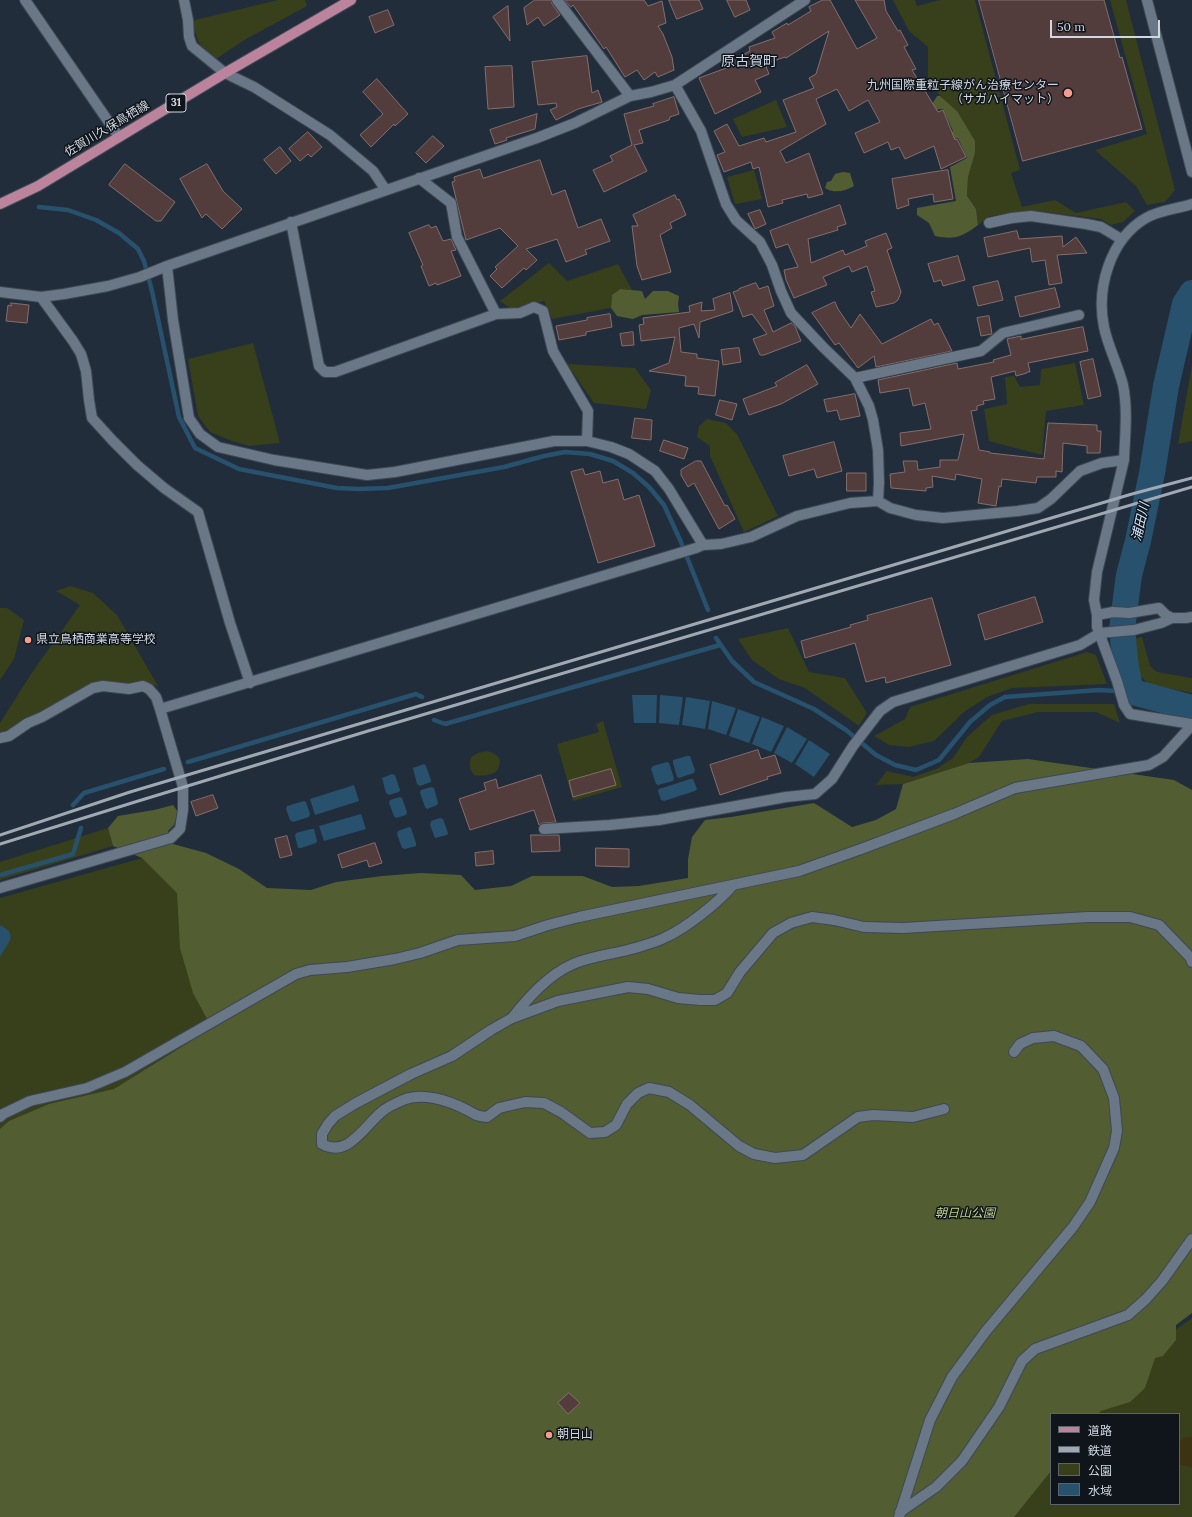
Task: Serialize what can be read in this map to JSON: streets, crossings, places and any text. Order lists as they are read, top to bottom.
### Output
{
  "streets": {
    "main road": ["31", "佐賀川久保鳥栖線"]
  },
  "districts": ["原古賀町"],
  "water": ["浦田川"],
  "parks": ["朝日山公園"],
  "places": ["九州国際重粒子線がん治療センター （サガハイマット）", "県立鳥栖商業高等学校", "朝日山"],
  "legend": [
    "道路",
    "鉄道",
    "公園",
    "水域"
  ],
  "scale_bar": "50 m"
}
